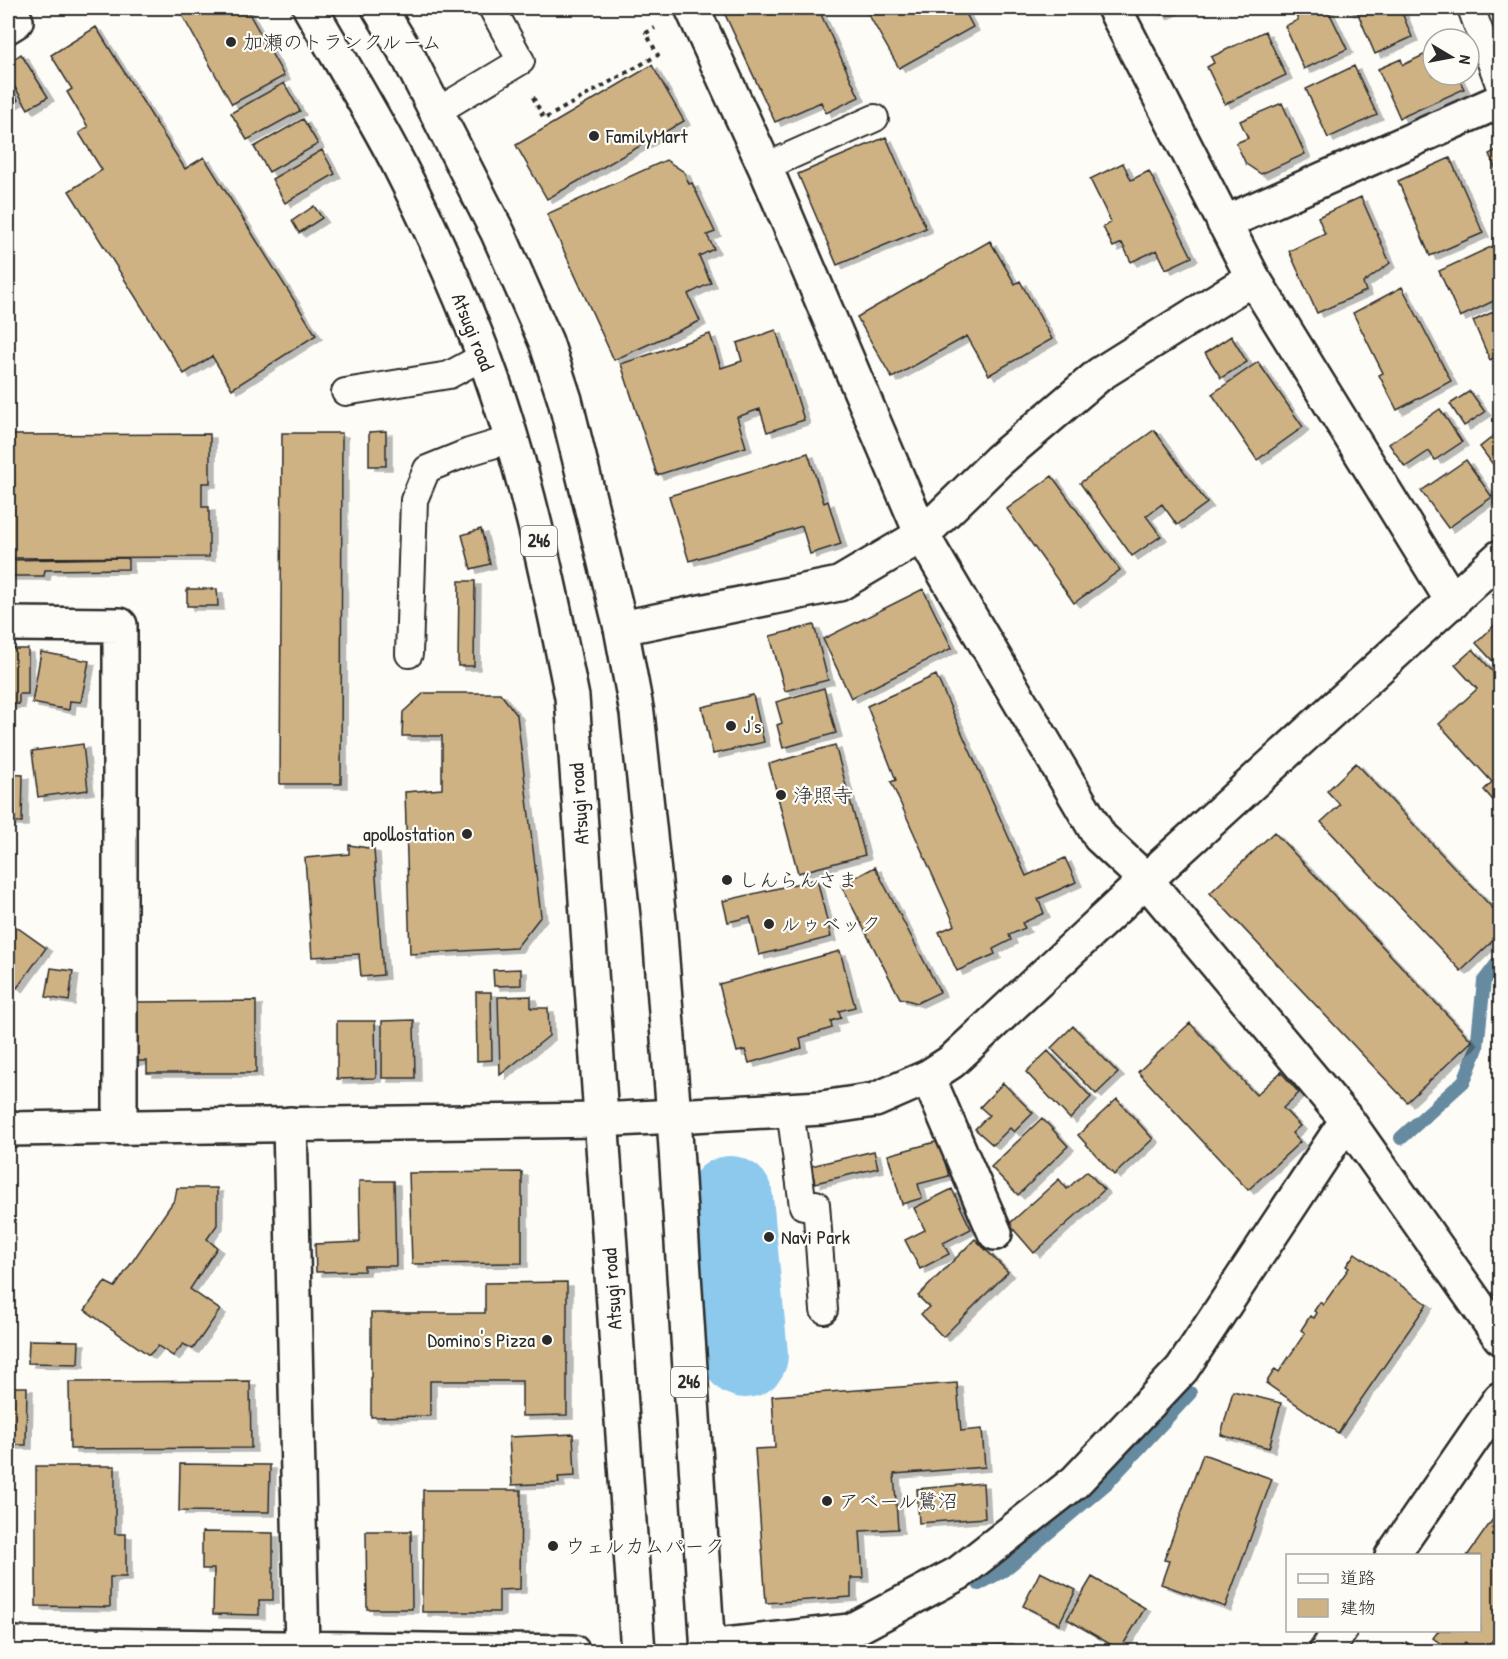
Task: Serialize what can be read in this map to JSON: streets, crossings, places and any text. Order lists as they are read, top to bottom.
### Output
{
  "streets": {
    "main road": ["Atsugi road", "246"]
  },
  "places": [
    "加瀬のトランクルーム",
    "FamilyMart",
    "J's",
    "浄照寺",
    "apollostation",
    "しんらんさま",
    "ルゥベック",
    "Navi Park",
    "Domino's Pizza",
    "アベール鷺沼",
    "ウェルカムパーク"
  ],
  "legend": ["道路", "建物"],
  "north": "right"
}
